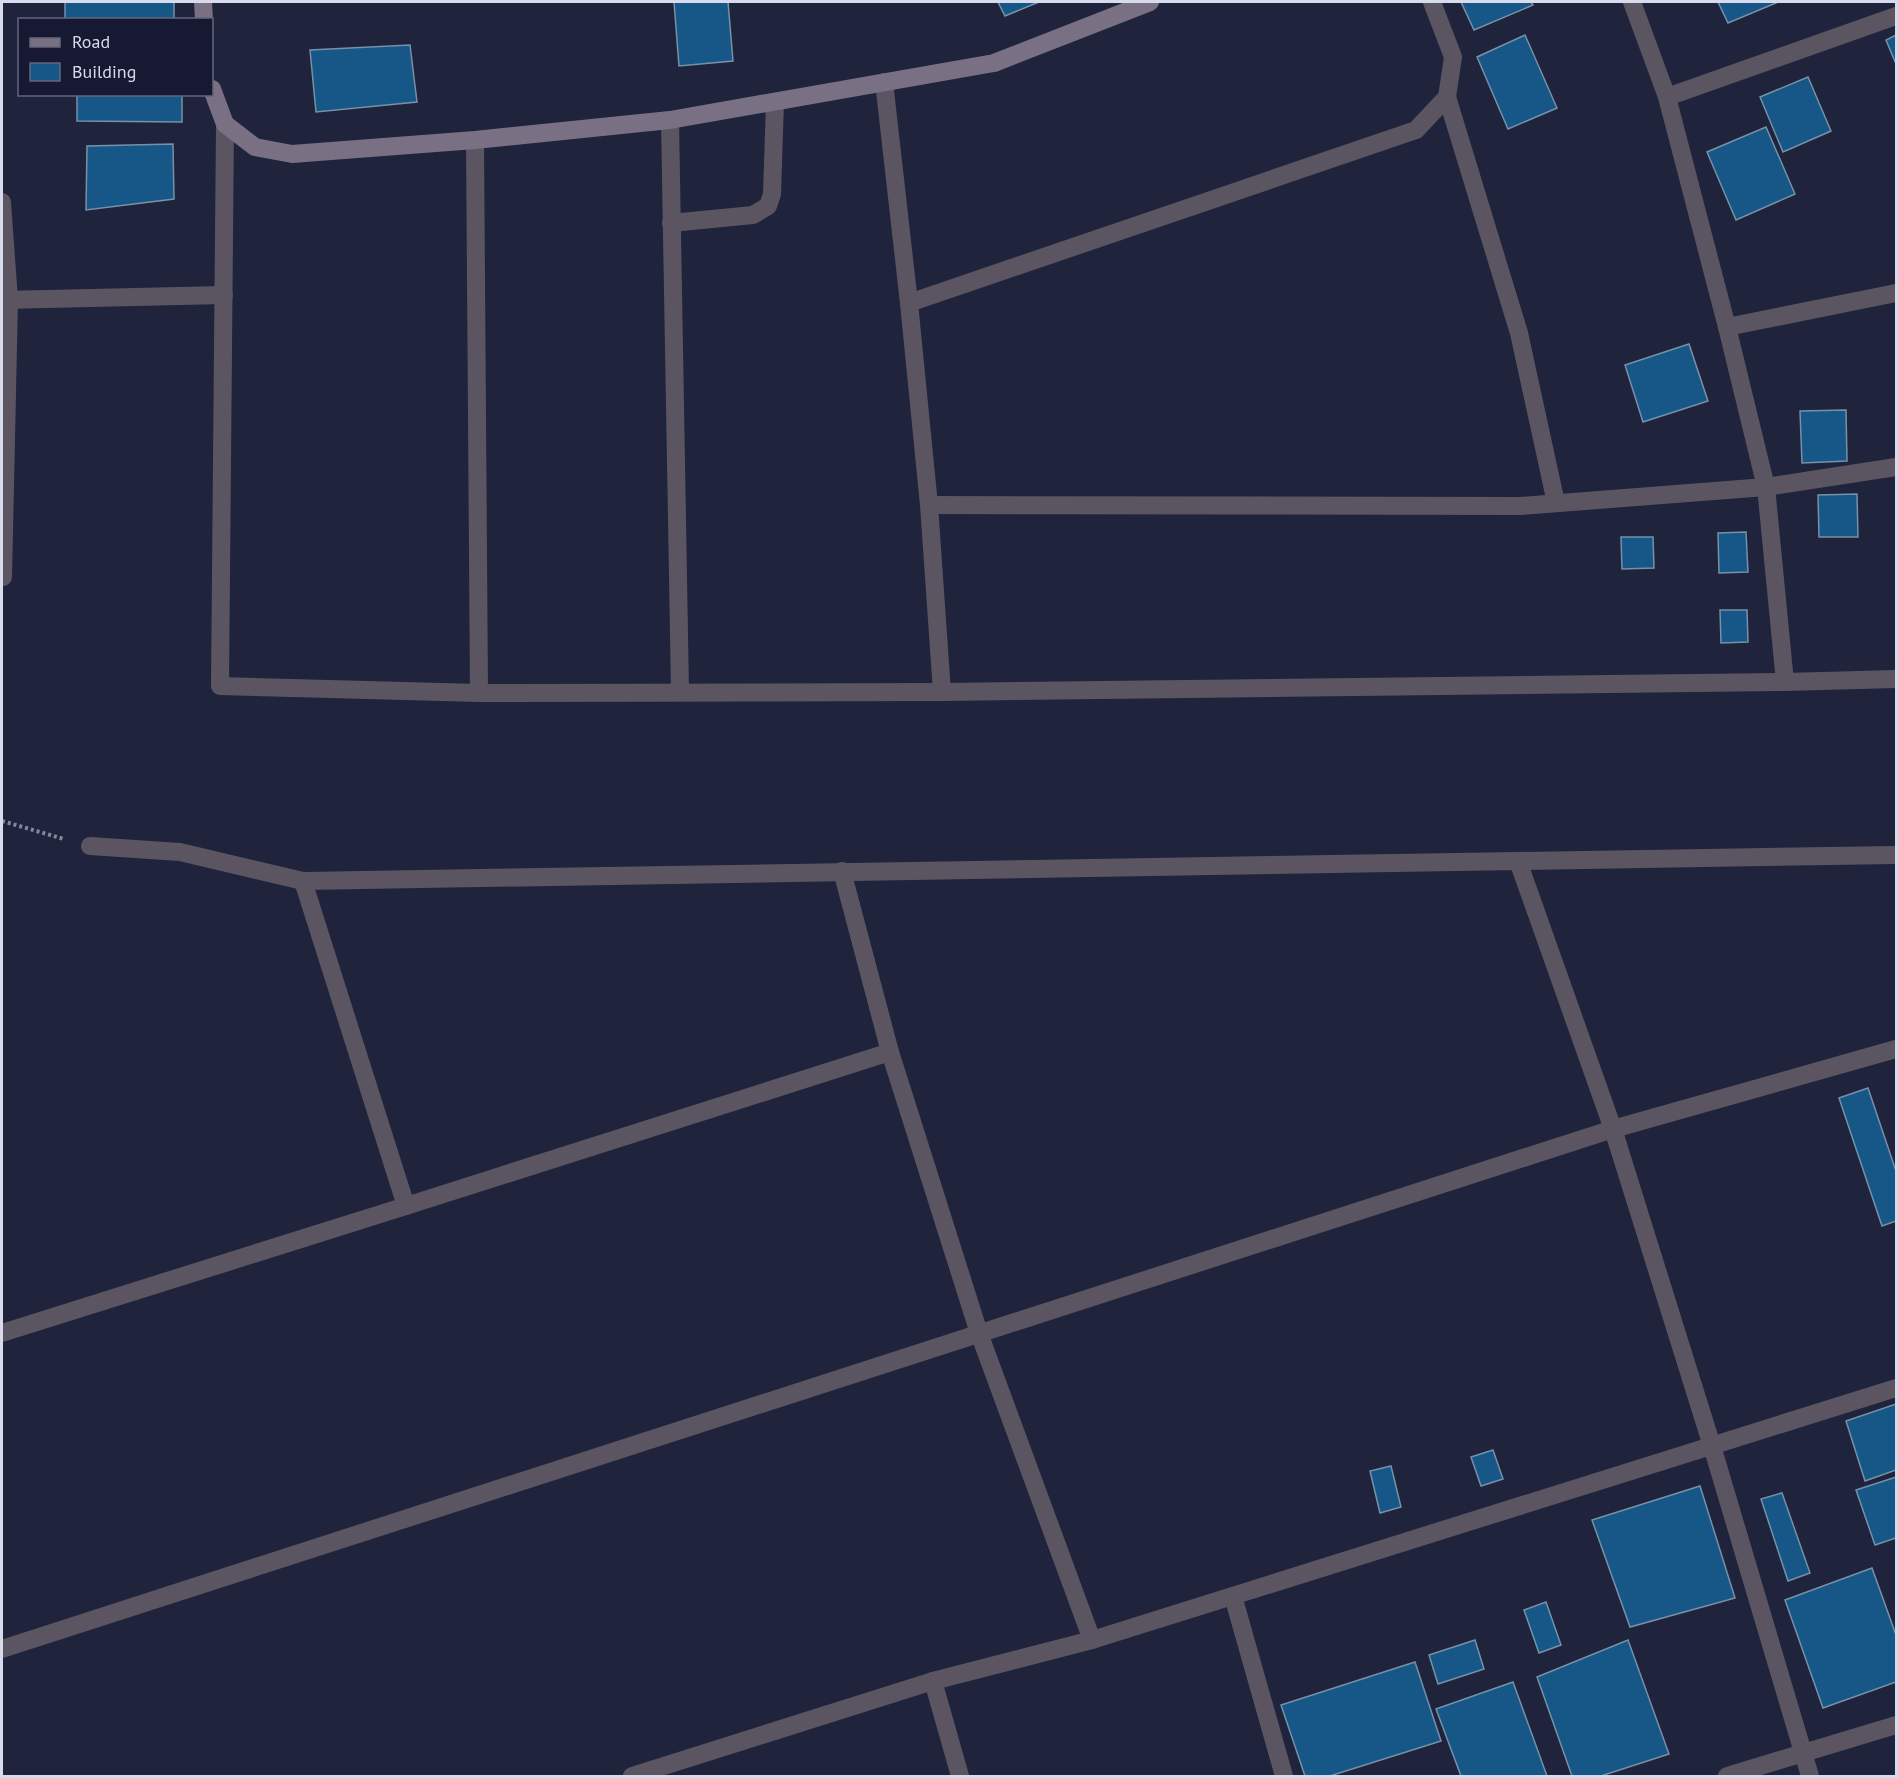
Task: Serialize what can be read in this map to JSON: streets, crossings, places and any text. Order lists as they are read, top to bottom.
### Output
{
  "legend": ["Road", "Building"]
}
